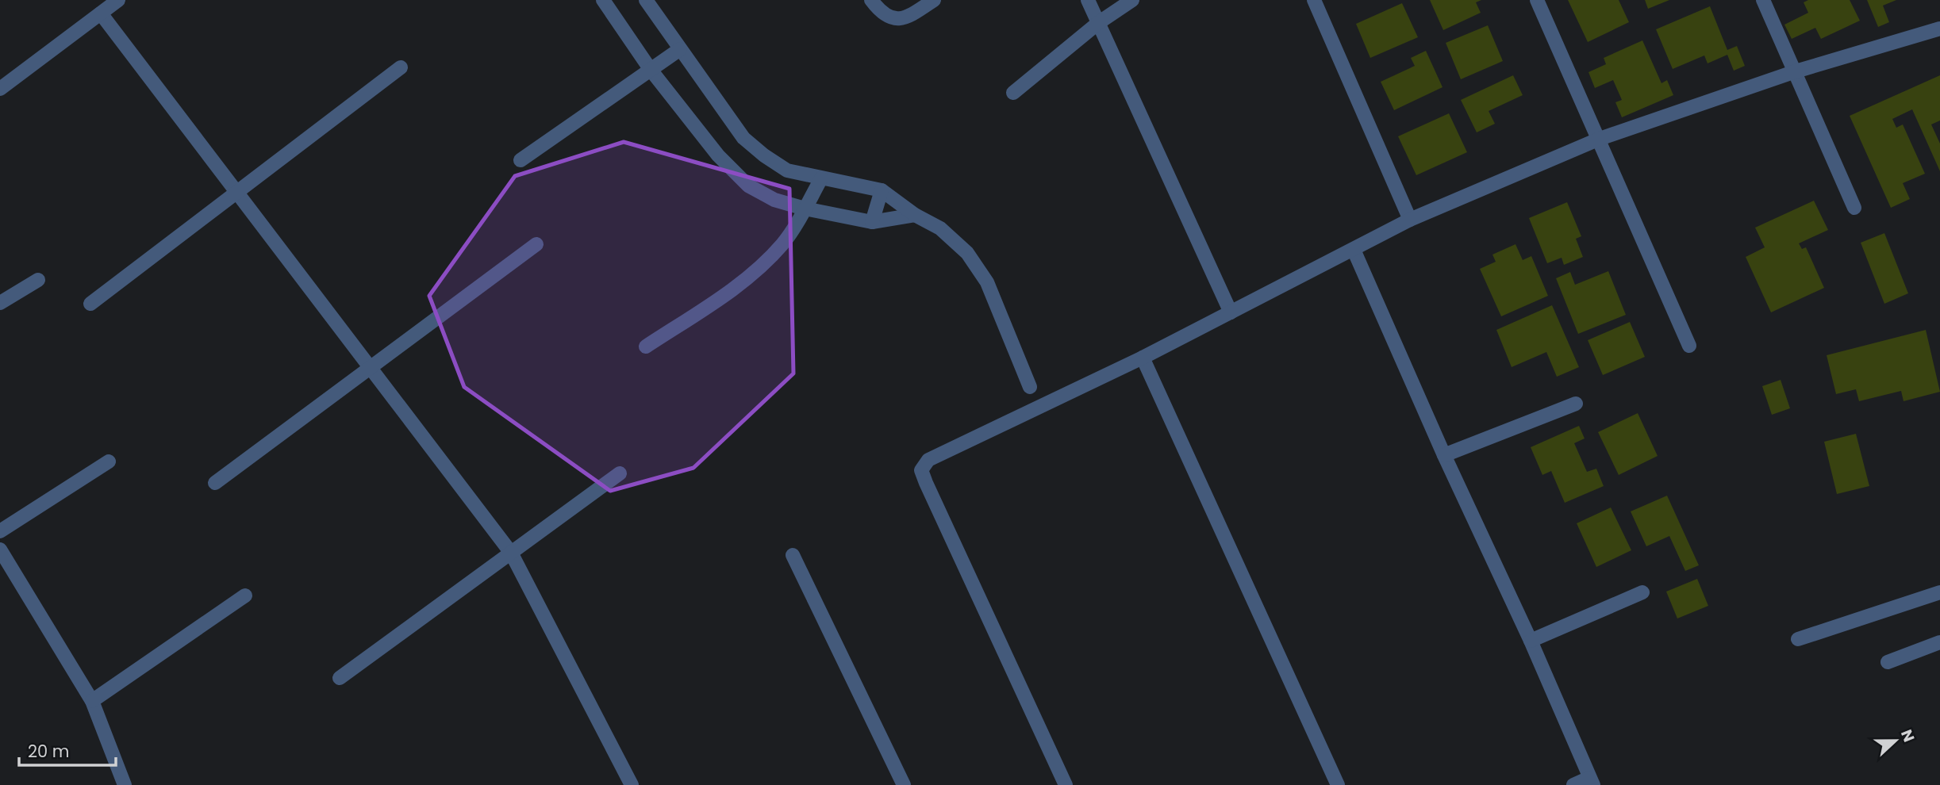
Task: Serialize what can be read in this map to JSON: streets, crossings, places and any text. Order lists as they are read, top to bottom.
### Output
{
  "scale_bar": "20 m",
  "north": "right"
}
